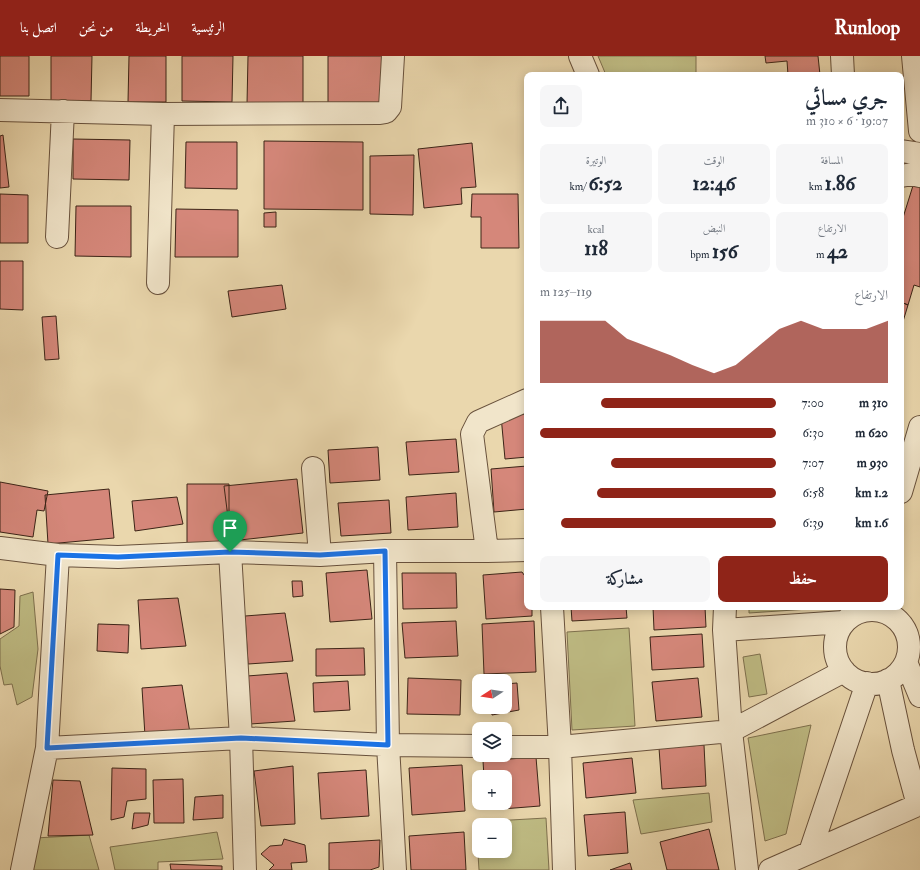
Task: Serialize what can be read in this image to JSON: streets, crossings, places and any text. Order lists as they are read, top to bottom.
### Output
{
  "north": "left",
  "page": {
    "header": "Runloop",
    "nav": [
      "الرئيسية",
      "الخريطة",
      "من نحن",
      "اتصل بنا"
    ],
    "heading": ["جري مسائي", "19:07 · 6 × 310 m"],
    "stats": [
      ["المسافة", "1.86 km"],
      ["الوقت", "12:46"],
      ["الوتيرة", "6:52 /km"],
      ["الارتفاع", "42 m"],
      ["النبض", "156 bpm"],
      ["kcal", "118"]
    ],
    "chart": ["الارتفاع", "119–125 m"],
    "list": [
      {
        "name": "310 m",
        "note": "7:00"
      },
      {
        "name": "620 m",
        "note": "6:30"
      },
      {
        "name": "930 m",
        "note": "7:07"
      },
      {
        "name": "1.2 km",
        "note": "6:58"
      },
      {
        "name": "1.6 km",
        "note": "6:39"
      }
    ],
    "buttons": ["حفظ", "مشاركة"],
    "map_buttons": ["+", "−"]
  }
}
